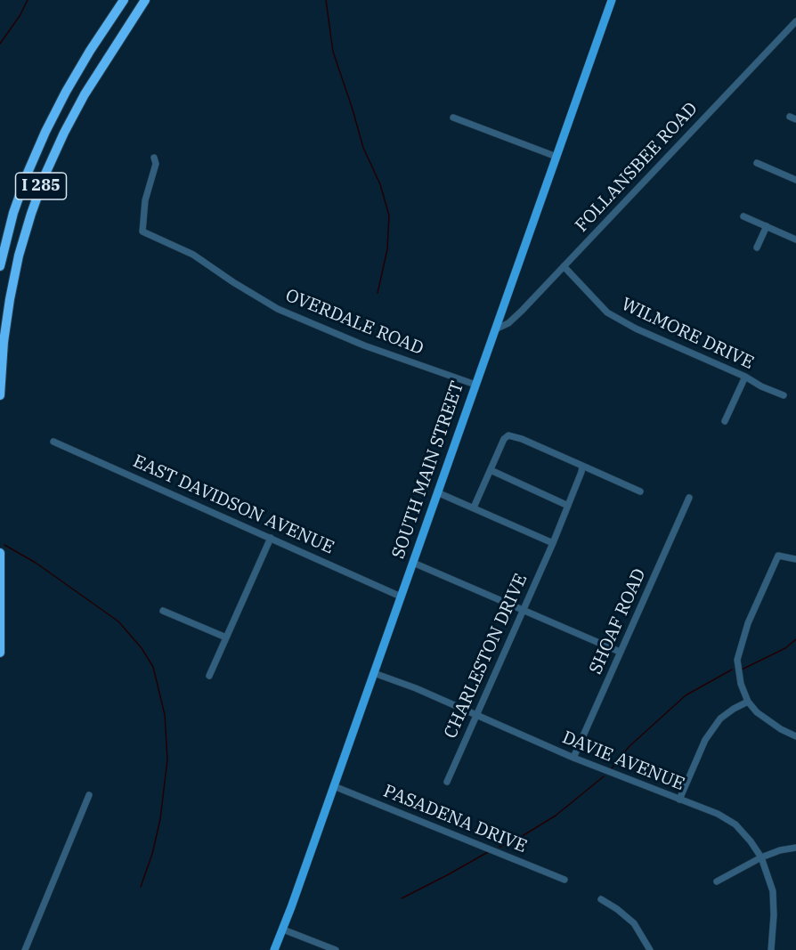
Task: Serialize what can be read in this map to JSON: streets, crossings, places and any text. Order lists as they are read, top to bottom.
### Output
{
  "streets": {
    "highway": ["I 285"],
    "main road": ["SOUTH MAIN STREET"],
    "street": [
      "FOLLANSBEE ROAD",
      "OVERDALE ROAD",
      "WILMORE DRIVE",
      "EAST DAVIDSON AVENUE",
      "SHOAF ROAD",
      "CHARLESTON DRIVE",
      "DAVIE AVENUE",
      "PASADENA DRIVE"
    ]
  },
  "crossings": [
    ["FOLLANSBEE ROAD", "WILMORE DRIVE"],
    ["FOLLANSBEE ROAD", "SOUTH MAIN STREET"],
    ["OVERDALE ROAD", "SOUTH MAIN STREET"],
    ["SOUTH MAIN STREET", "EAST DAVIDSON AVENUE"],
    ["SOUTH MAIN STREET", "DAVIE AVENUE"],
    ["SOUTH MAIN STREET", "PASADENA DRIVE"],
    ["SHOAF ROAD", "DAVIE AVENUE"],
    ["CHARLESTON DRIVE", "DAVIE AVENUE"]
  ]
}
